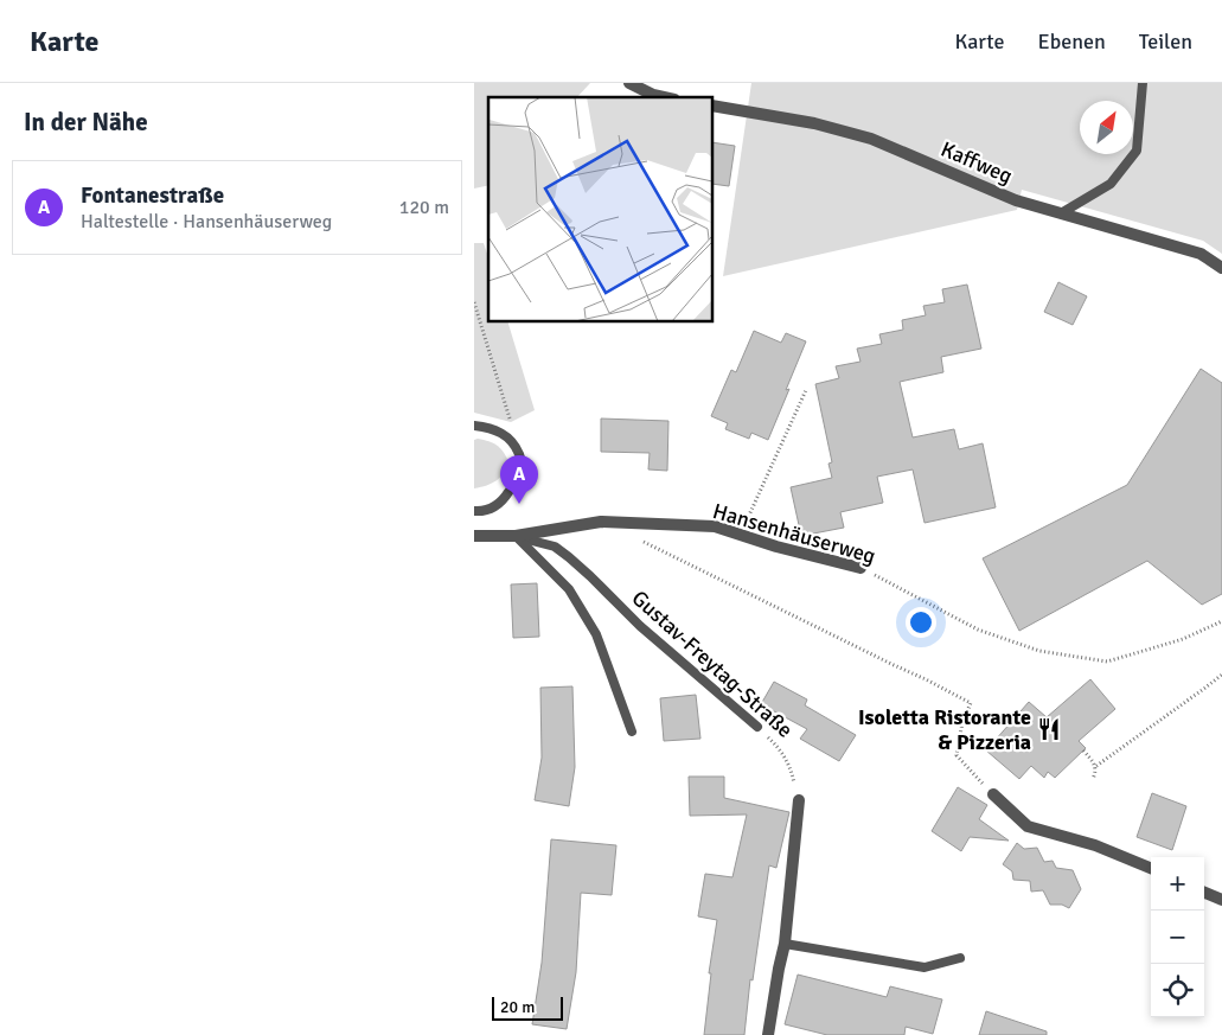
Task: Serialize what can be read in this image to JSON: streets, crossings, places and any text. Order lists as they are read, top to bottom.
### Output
{
  "streets": {
    "street": ["Kaffweg", "Hansenhäuserweg"],
    "lane": ["Gustav-Freytag-Straße"]
  },
  "crossings": [
    ["Hansenhäuserweg", "Gustav-Freytag-Straße"]
  ],
  "places": {
    "restaurant": ["Isoletta Ristorante & Pizzeria"]
  },
  "scale_bar": "20 m",
  "north": "top right",
  "page": {
    "header": "Karte",
    "nav": ["Karte", "Ebenen", "Teilen"],
    "heading": "In der Nähe",
    "list": [
      {
        "mark": "A",
        "name": "Fontanestraße",
        "note": "Haltestelle · Hansenhäuserweg",
        "value": "120 m"
      }
    ],
    "pins": "A",
    "map_buttons": ["+", "−"],
    "scale": "20 m"
  }
}
